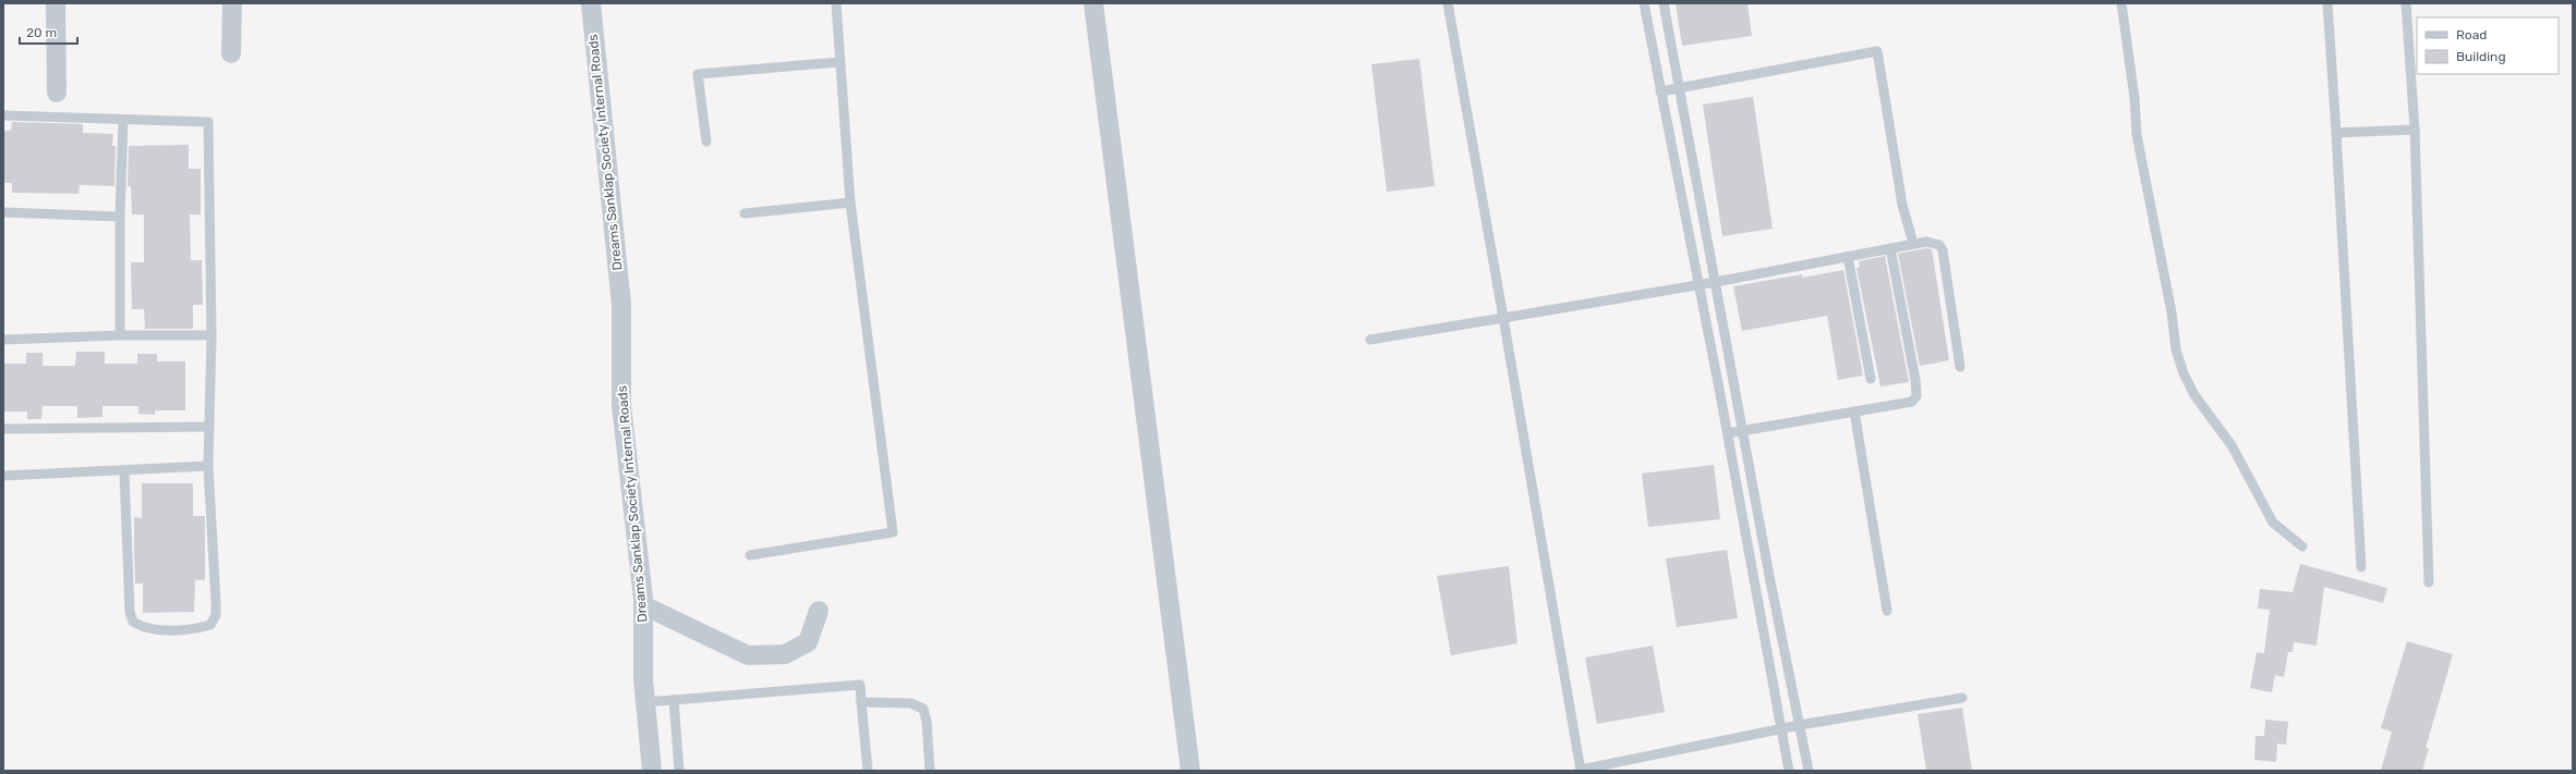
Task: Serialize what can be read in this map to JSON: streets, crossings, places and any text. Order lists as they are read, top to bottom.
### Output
{
  "streets": {
    "street": ["Dreams Sanklap Society Internal Roads"]
  },
  "legend": ["Road", "Building"],
  "scale_bar": "20 m"
}
